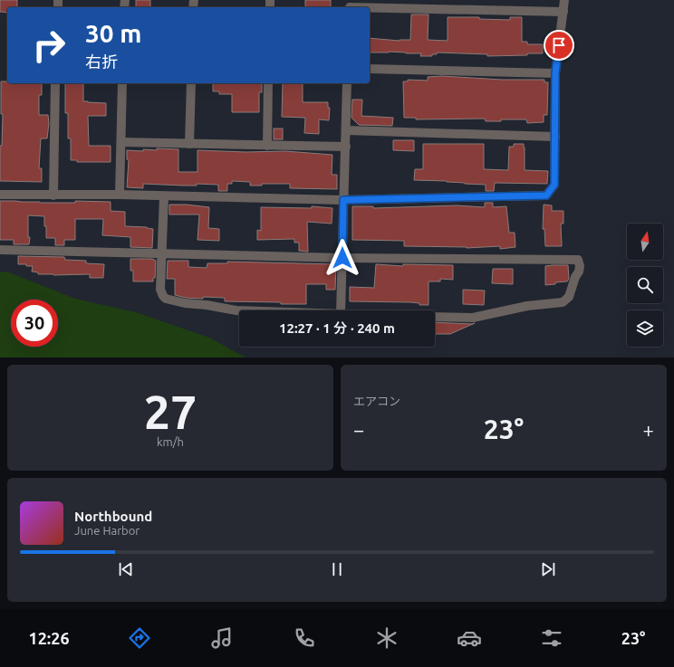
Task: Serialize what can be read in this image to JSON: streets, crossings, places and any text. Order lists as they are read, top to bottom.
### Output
{
  "north": "top",
  "page": {
    "turn": ["30 m", "右折"],
    "limit": "30",
    "trip": "12:27 · 1 分 · 240 m",
    "tile": [
      ["27", "km/h"],
      "エアコン"
    ],
    "heat": ["−", "23°", "+"],
    "song": ["Northbound", "June Harbor"],
    "tabs": ["12:26", "23°"]
  }
}
